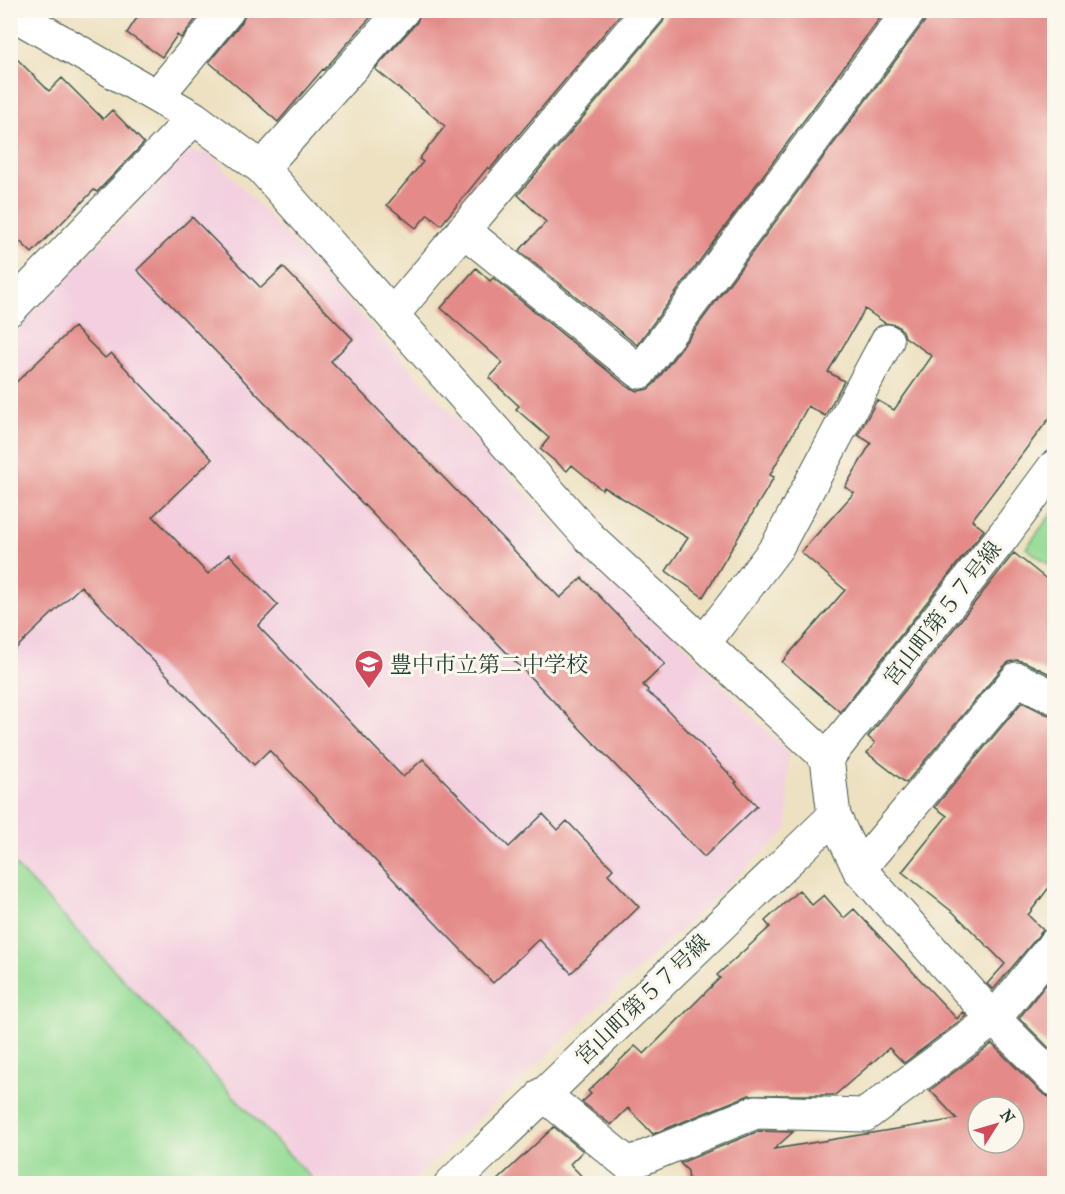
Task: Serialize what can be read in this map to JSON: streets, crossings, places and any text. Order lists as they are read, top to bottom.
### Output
{
  "streets": {
    "street": ["宮山町第５７号線"]
  },
  "places": {
    "school or university": ["豊中市立第二中学校"]
  },
  "north": "top right"
}
